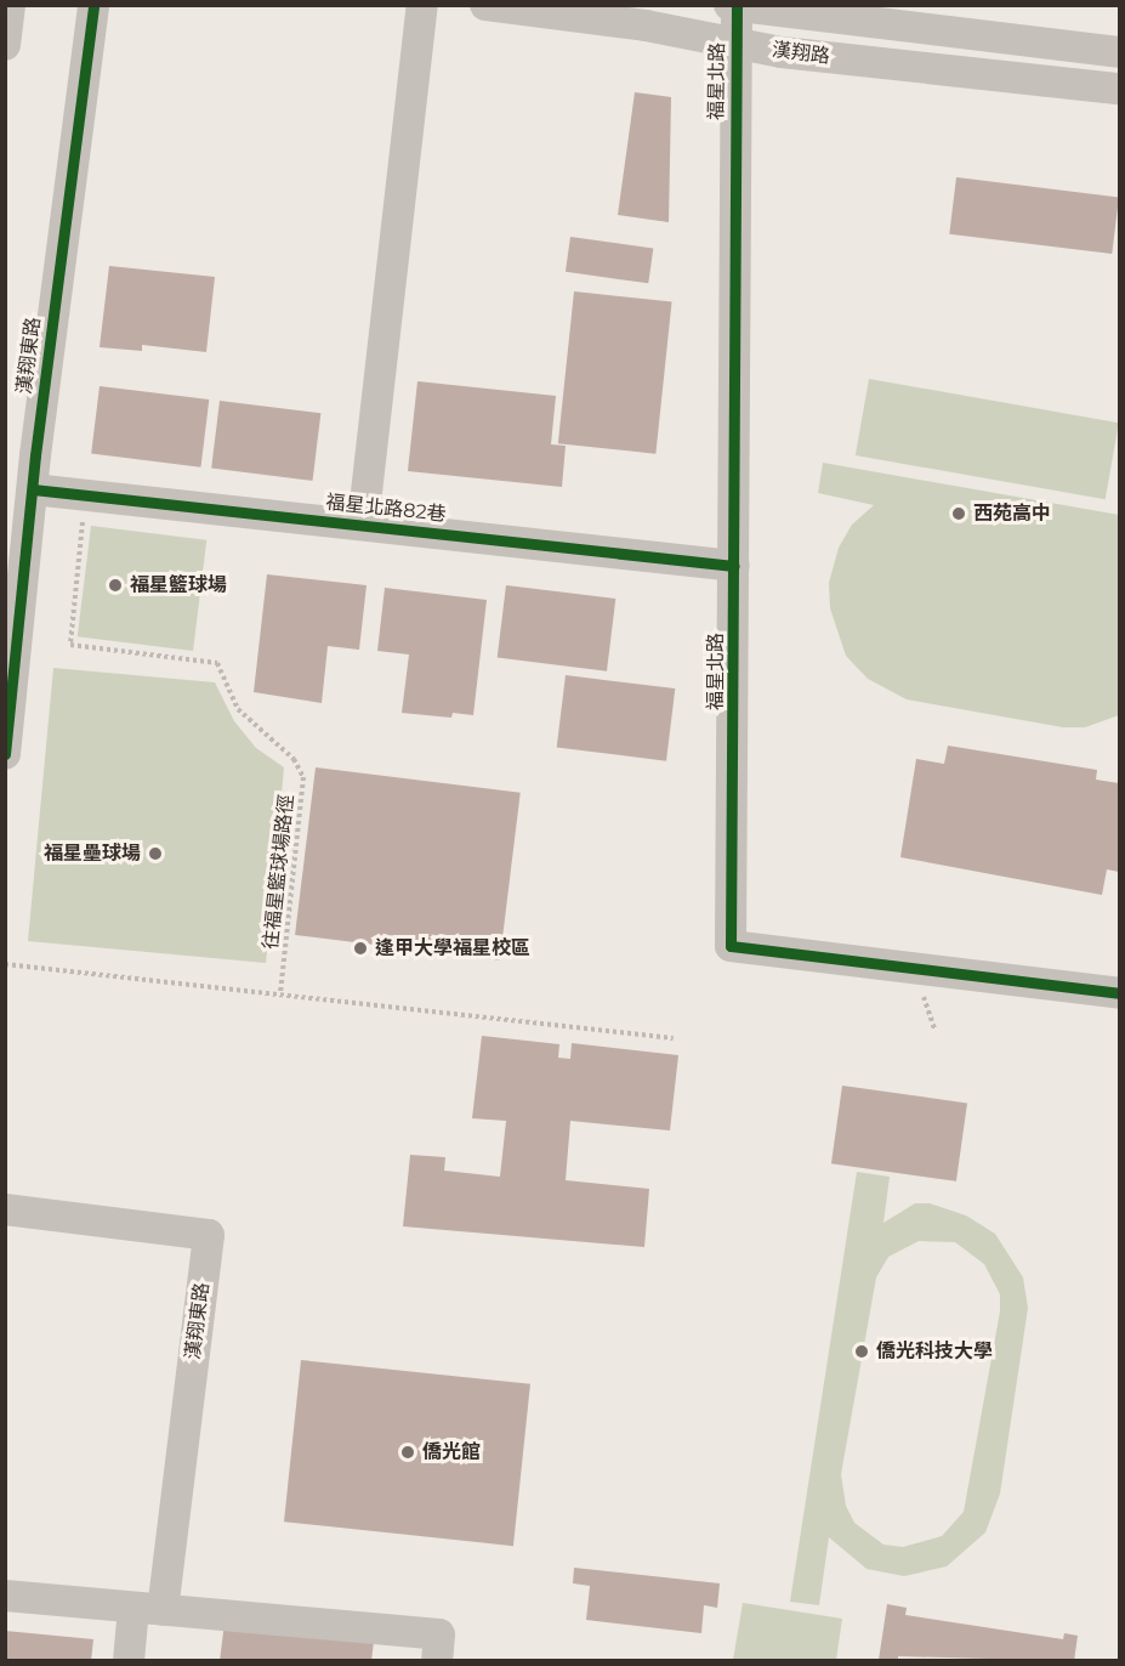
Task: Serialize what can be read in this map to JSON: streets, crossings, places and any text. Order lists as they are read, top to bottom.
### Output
{
  "streets": {
    "street": [
      "漢翔路",
      "福星北路",
      "漢翔東路",
      "福星北路82巷"
    ],
    "path": ["往福星籃球場路徑"]
  },
  "crossings": [
    ["漢翔路", "福星北路"],
    ["福星北路", "福星北路82巷"],
    ["漢翔東路", "福星北路82巷"]
  ],
  "places": [
    "西苑高中",
    "福星籃球場",
    "福星壘球場",
    "逢甲大學福星校區",
    "僑光科技大學",
    "僑光館"
  ]
}
